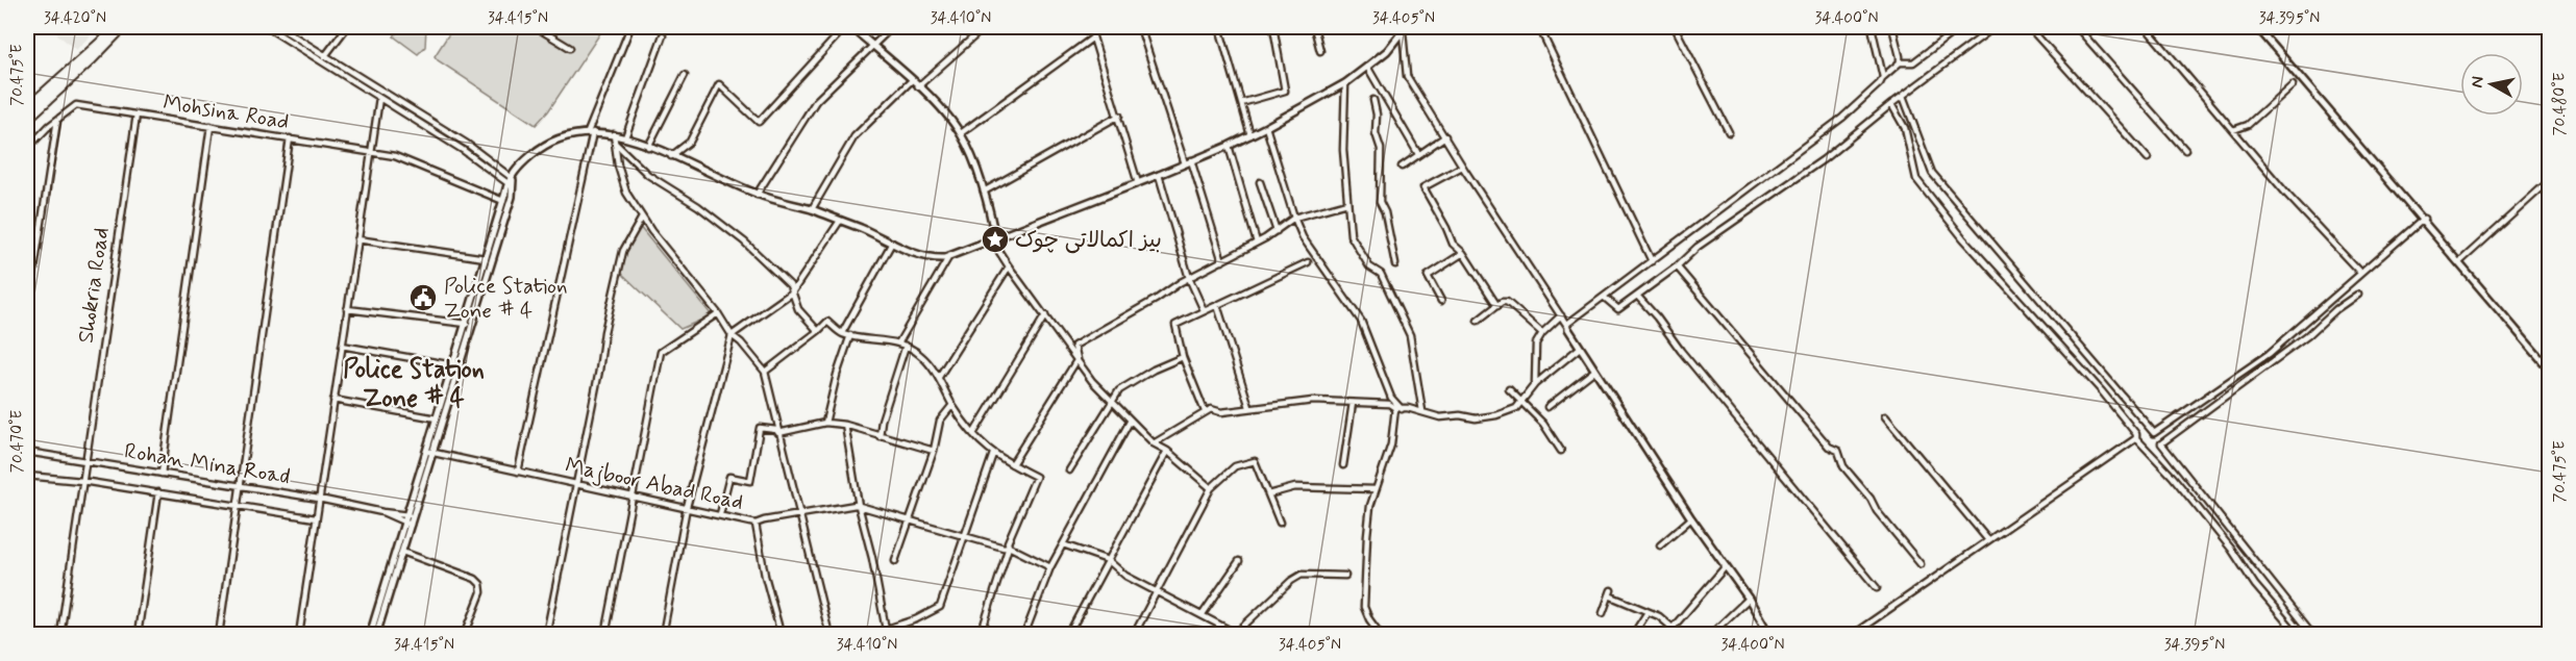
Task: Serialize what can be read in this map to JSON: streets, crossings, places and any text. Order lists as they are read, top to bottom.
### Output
{
  "streets": {
    "street": [
      "Mohsina Road",
      "Shokria Road",
      "Rohan Mina Road",
      "Majboor Abad Road"
    ]
  },
  "crossings": [
    ["Mohsina Road", "Shokria Road"],
    ["Shokria Road", "Rohan Mina Road"]
  ],
  "districts": ["Police Station Zone # 4"],
  "places": {
    "place": ["بیز اکمالاتی چوک"],
    "public building": ["Police Station Zone # 4"]
  },
  "north": "left",
  "coordinates": [
    "34.420°N",
    "34.415°N",
    "34.410°N",
    "34.405°N",
    "34.400°N",
    "34.395°N",
    "70.475°E",
    "70.480°E",
    "70.470°E"
  ]
}
